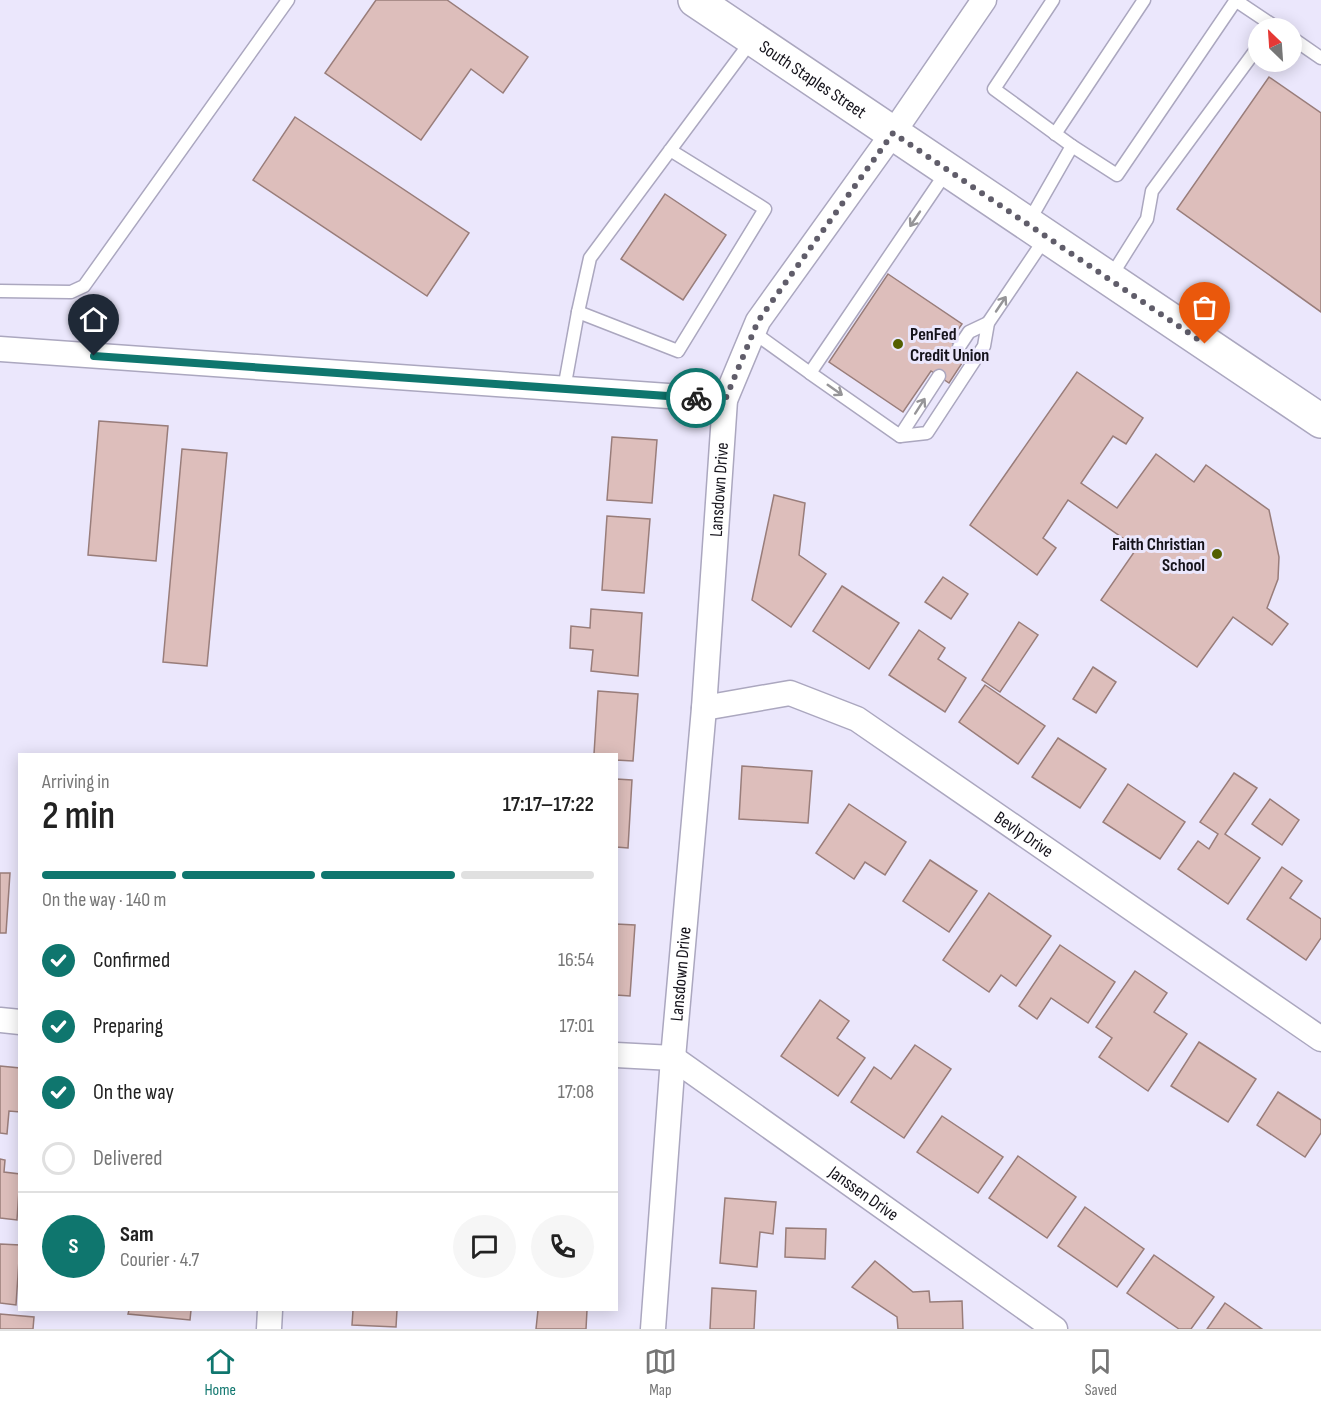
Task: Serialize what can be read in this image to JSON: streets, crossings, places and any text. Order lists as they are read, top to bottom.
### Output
{
  "streets": {
    "main road": ["South Staples Street"],
    "street": ["Lansdown Drive", "Bevly Drive", "Janssen Drive"]
  },
  "crossings": [
    ["South Staples Street", "Lansdown Drive"],
    ["Lansdown Drive", "Bevly Drive"],
    ["Lansdown Drive", "Janssen Drive"]
  ],
  "places": ["PenFed Credit Union", "Faith Christian School"],
  "north": "top left",
  "page": {
    "heading": ["2 min", "Arriving in", "17:17–17:22"],
    "panel": ["Sam", "Courier · 4.7"],
    "bar": "On the way · 140 m",
    "list": [
      ["Confirmed", "16:54"],
      ["Preparing", "17:01"],
      ["On the way", "17:08"],
      "Delivered"
    ],
    "round": "S",
    "tabs": ["Home", "Map", "Saved"]
  }
}
